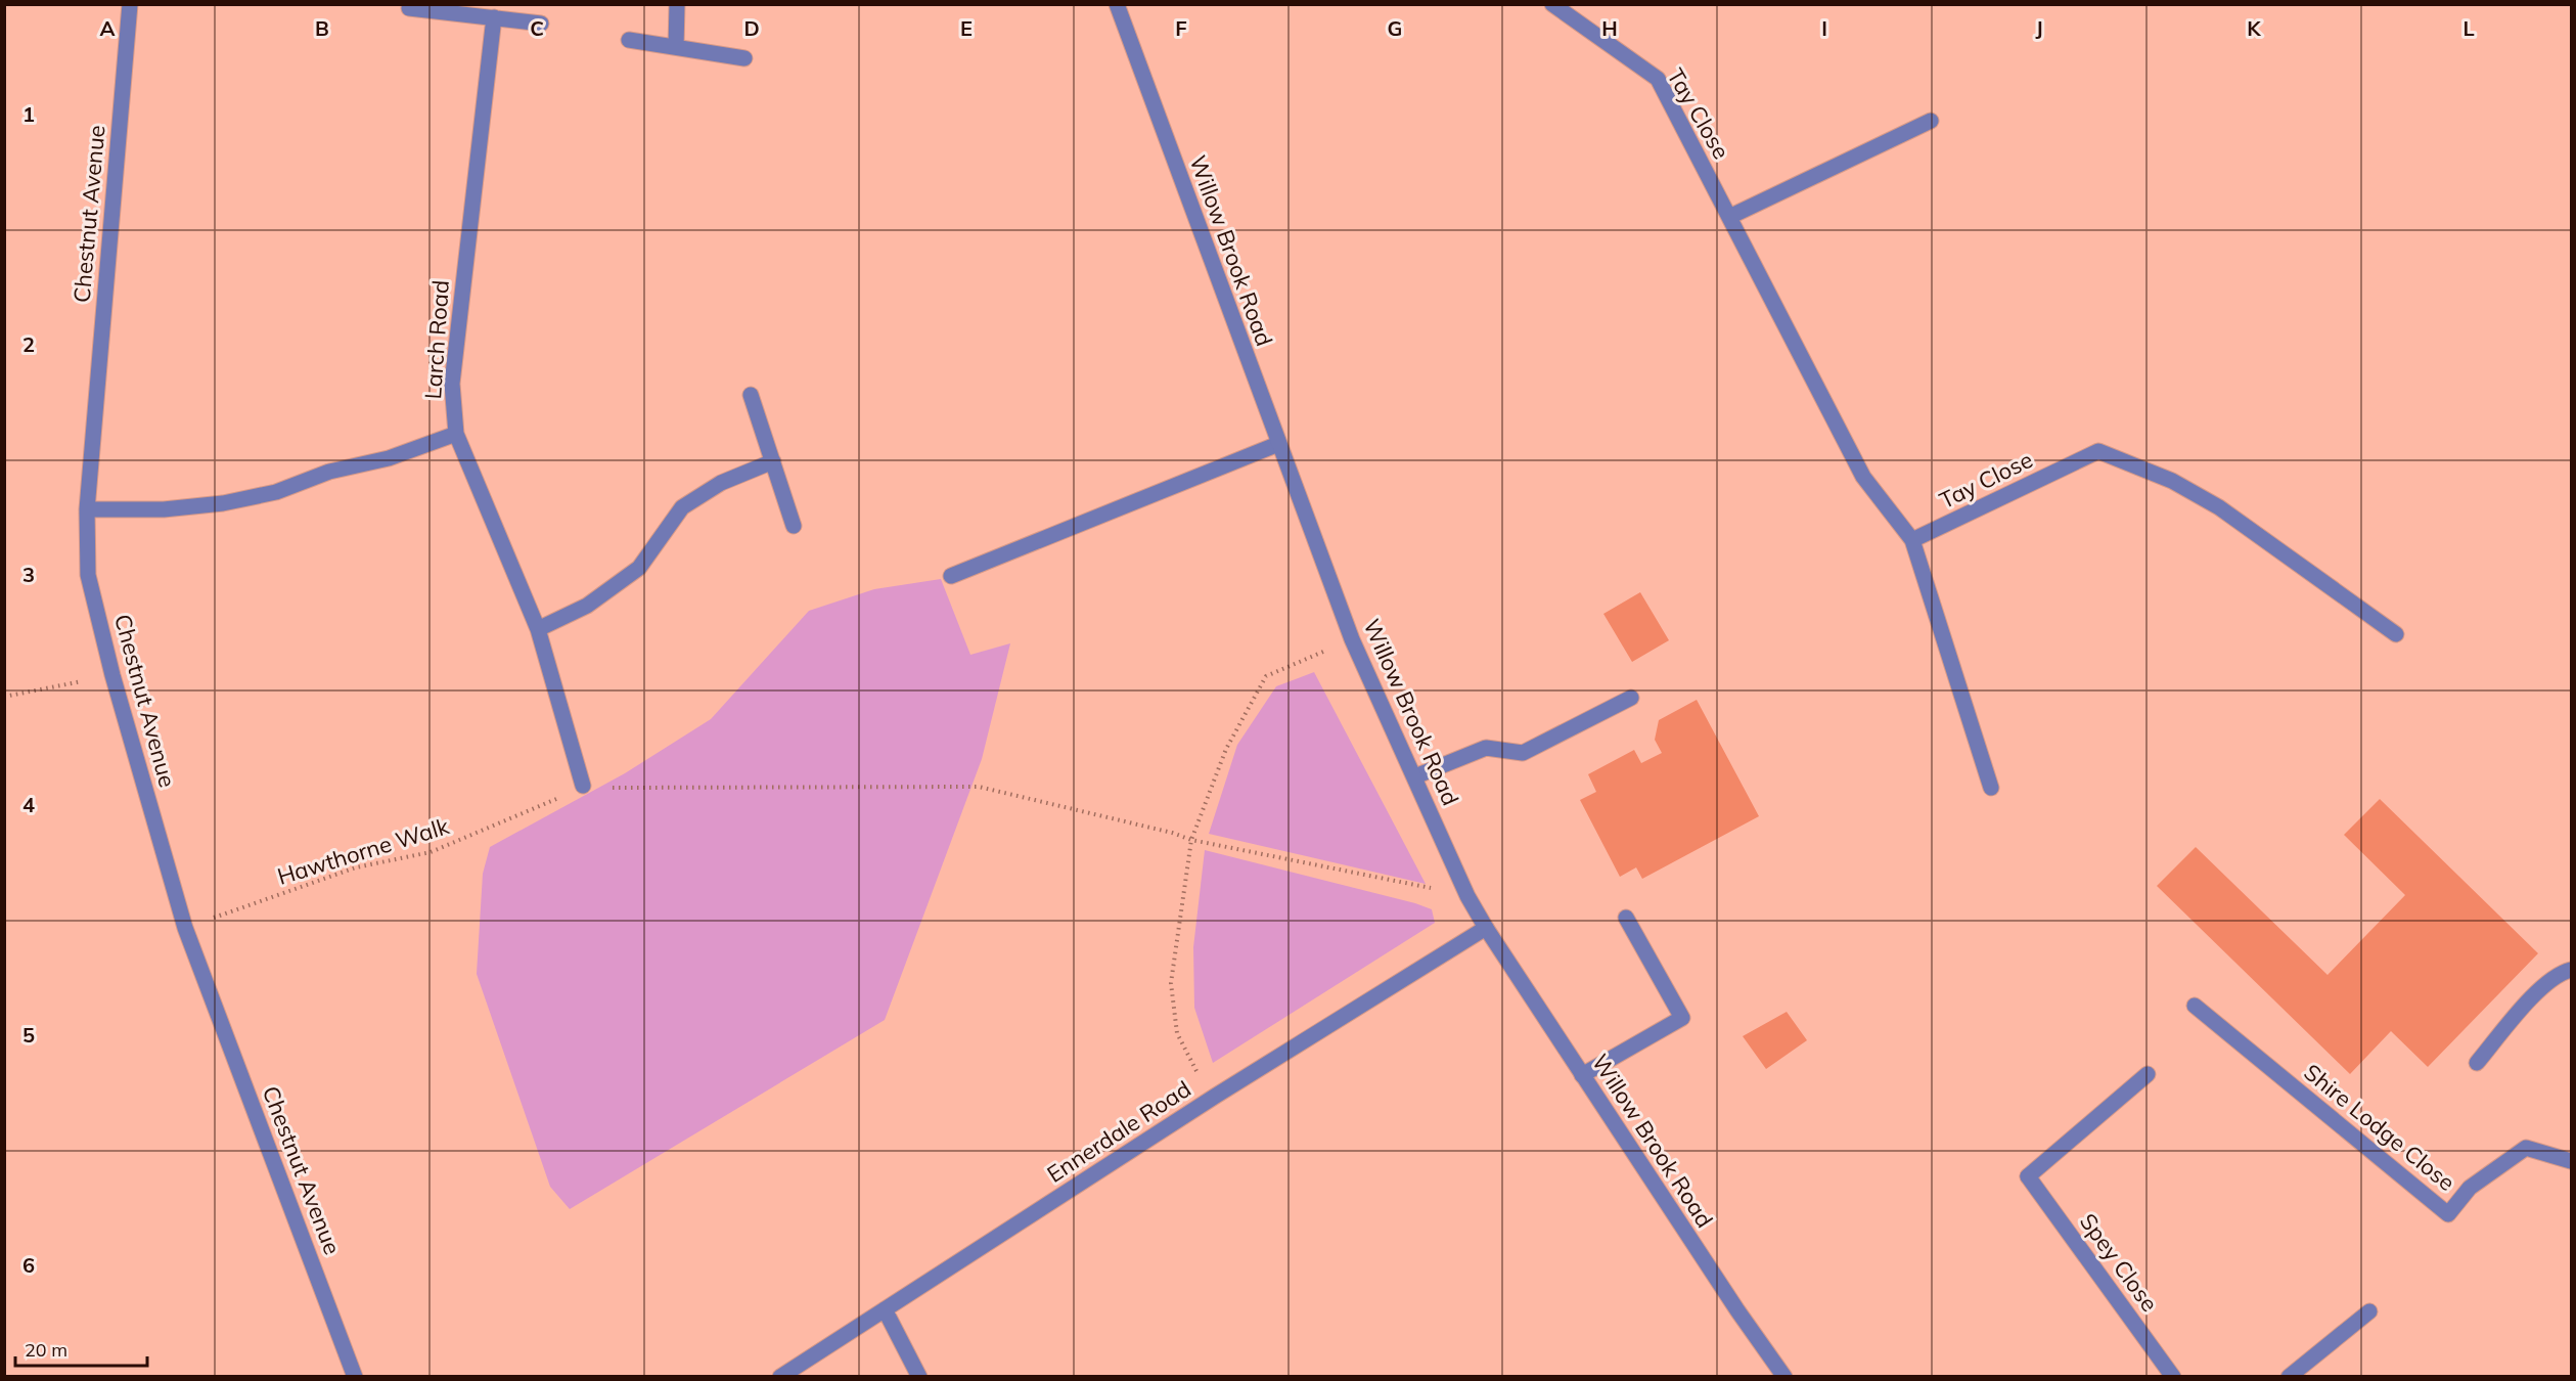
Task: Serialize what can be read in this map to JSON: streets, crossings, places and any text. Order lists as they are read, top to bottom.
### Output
{
  "streets": {
    "street": [
      "Tay Close",
      "Chestnut Avenue",
      "Willow Brook Road",
      "Larch Road",
      "Shire Lodge Close",
      "Ennerdale Road",
      "Spey Close"
    ],
    "path": ["Hawthorne Walk"]
  },
  "crossings": [
    ["Chestnut Avenue", "Hawthorne Walk"],
    ["Willow Brook Road", "Ennerdale Road"],
    ["Larch Road", "Hawthorne Walk"]
  ],
  "scale_bar": "20 m",
  "grid": {
    "columns": [
      "A",
      "B",
      "C",
      "D",
      "E",
      "F",
      "G",
      "H",
      "I",
      "J",
      "K",
      "L"
    ],
    "rows": [
      "1",
      "2",
      "3",
      "4",
      "5",
      "6"
    ]
  }
}
